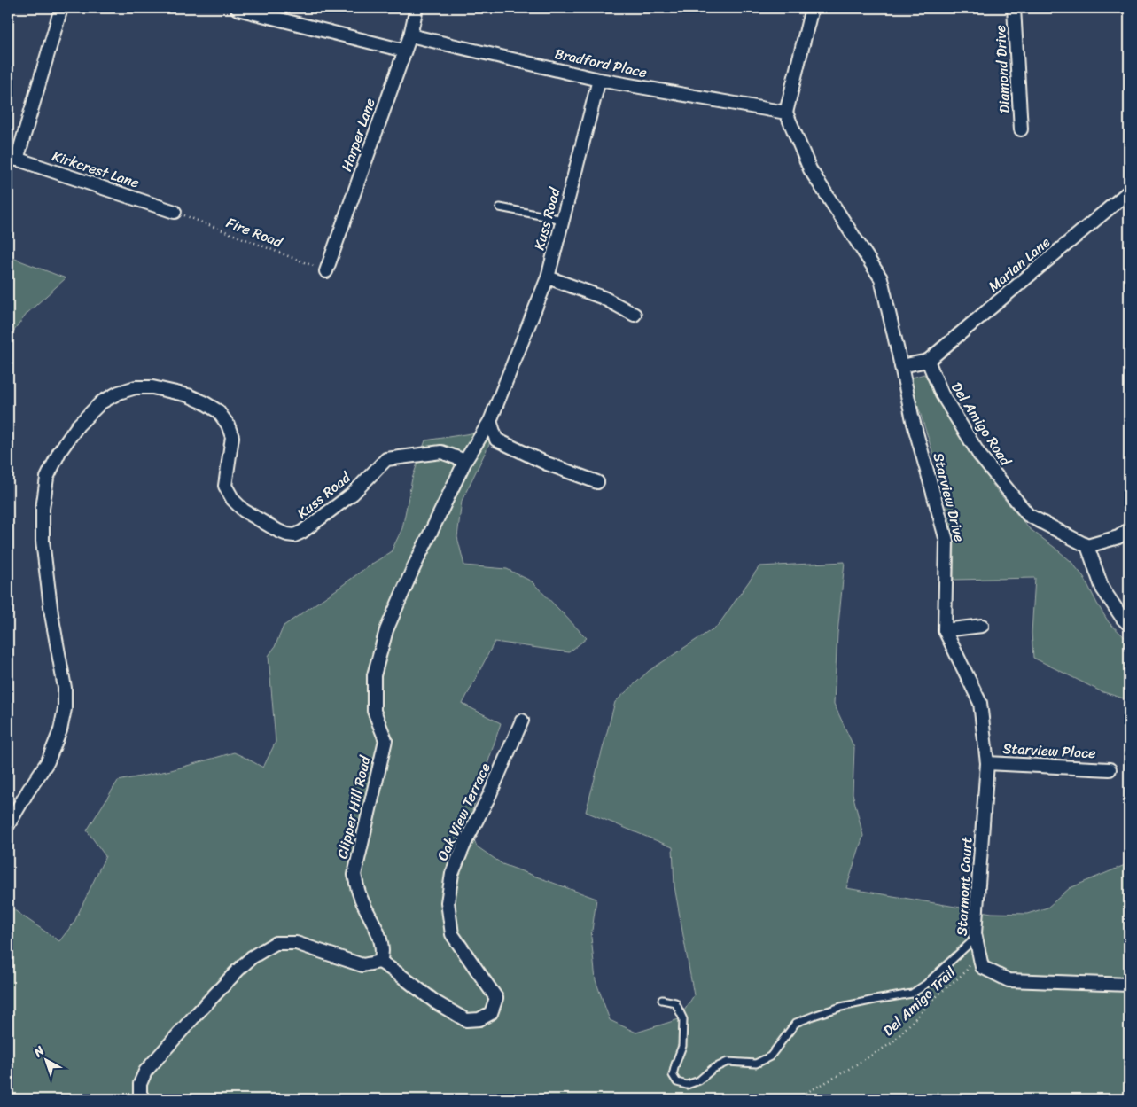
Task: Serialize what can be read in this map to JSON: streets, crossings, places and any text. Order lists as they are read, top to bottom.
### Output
{
  "streets": {
    "street": [
      "Bradford Place",
      "Diamond Drive",
      "Harper Lane",
      "Kirkcrest Lane",
      "Kuss Road",
      "Marian Lane",
      "Del Amigo Road",
      "Starview Drive",
      "Starview Place",
      "Clipper Hill Road",
      "Oak View Terrace",
      "Starmont Court"
    ],
    "path": ["Fire Road", "Del Amigo Trail"]
  },
  "crossings": [
    ["Bradford Place", "Harper Lane"],
    ["Bradford Place", "Kuss Road"],
    ["Harper Lane", "Fire Road"],
    ["Kirkcrest Lane", "Fire Road"],
    ["Kuss Road", "Clipper Hill Road"],
    ["Marian Lane", "Del Amigo Road"],
    ["Starview Drive", "Starview Place"],
    ["Starview Drive", "Starmont Court"],
    ["Starview Place", "Starmont Court"],
    ["Clipper Hill Road", "Oak View Terrace"],
    ["Starmont Court", "Del Amigo Trail"]
  ],
  "north": "top left"
}
